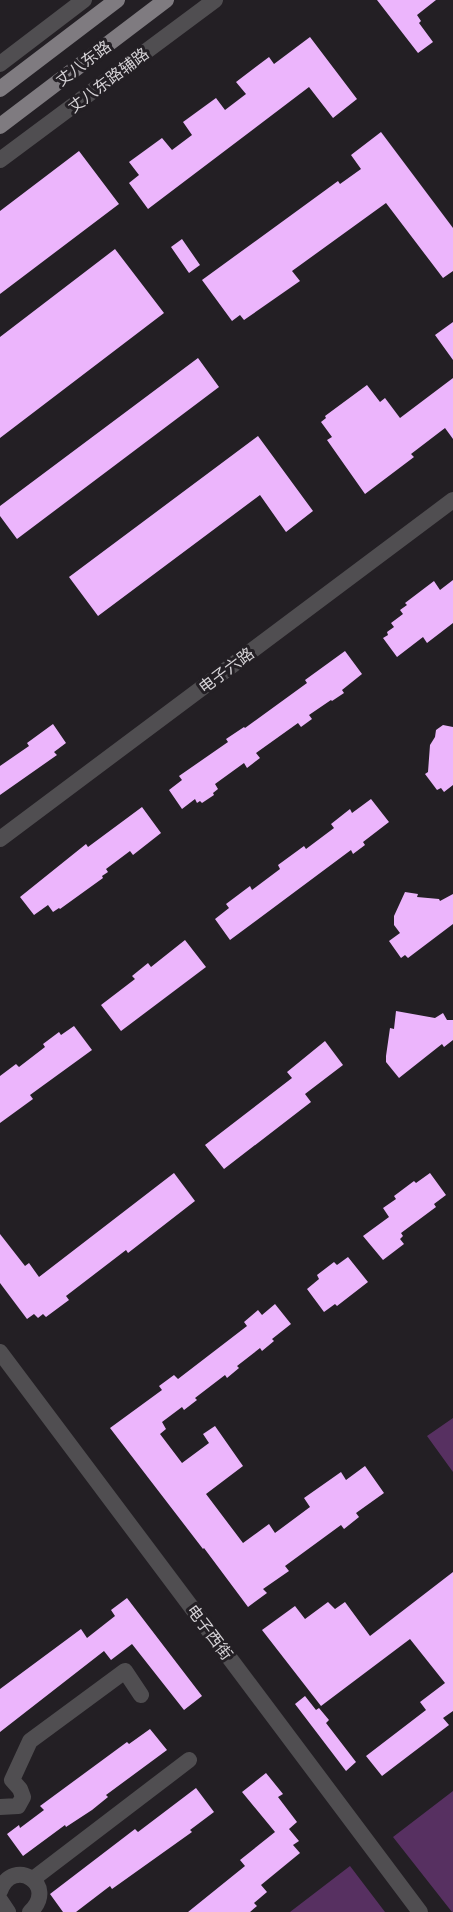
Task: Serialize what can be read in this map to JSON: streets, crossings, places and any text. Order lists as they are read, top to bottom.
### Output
{
  "streets": {
    "main road": ["丈八东路"],
    "street": ["丈八东路辅路", "电子六路", "电子西街"]
  }
}
